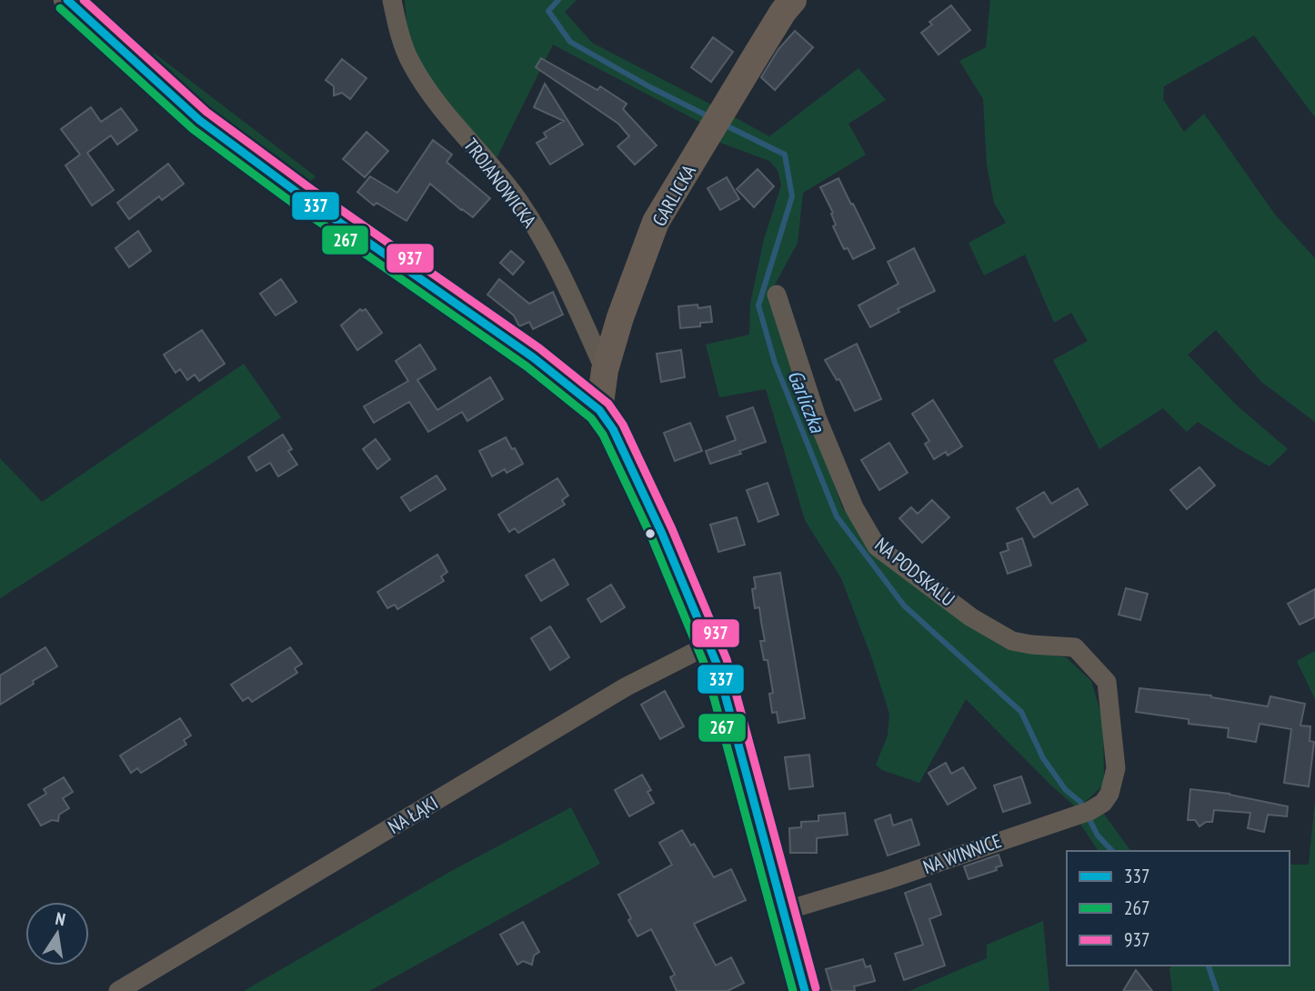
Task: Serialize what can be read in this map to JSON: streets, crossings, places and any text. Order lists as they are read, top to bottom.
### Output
{
  "streets": {
    "main road": ["GARLICKA"],
    "street": [
      "TROJANOWICKA",
      "NA PODSKALU",
      "NA ŁĄKI",
      "NA WINNICE"
    ]
  },
  "crossings": [
    ["TROJANOWICKA", "GARLICKA"],
    ["NA PODSKALU", "NA WINNICE"]
  ],
  "water": ["Garliczka"],
  "lines": ["transit line 337", "transit line 937", "transit line 267"],
  "legend": ["337", "267", "937"],
  "north": "top"
}
